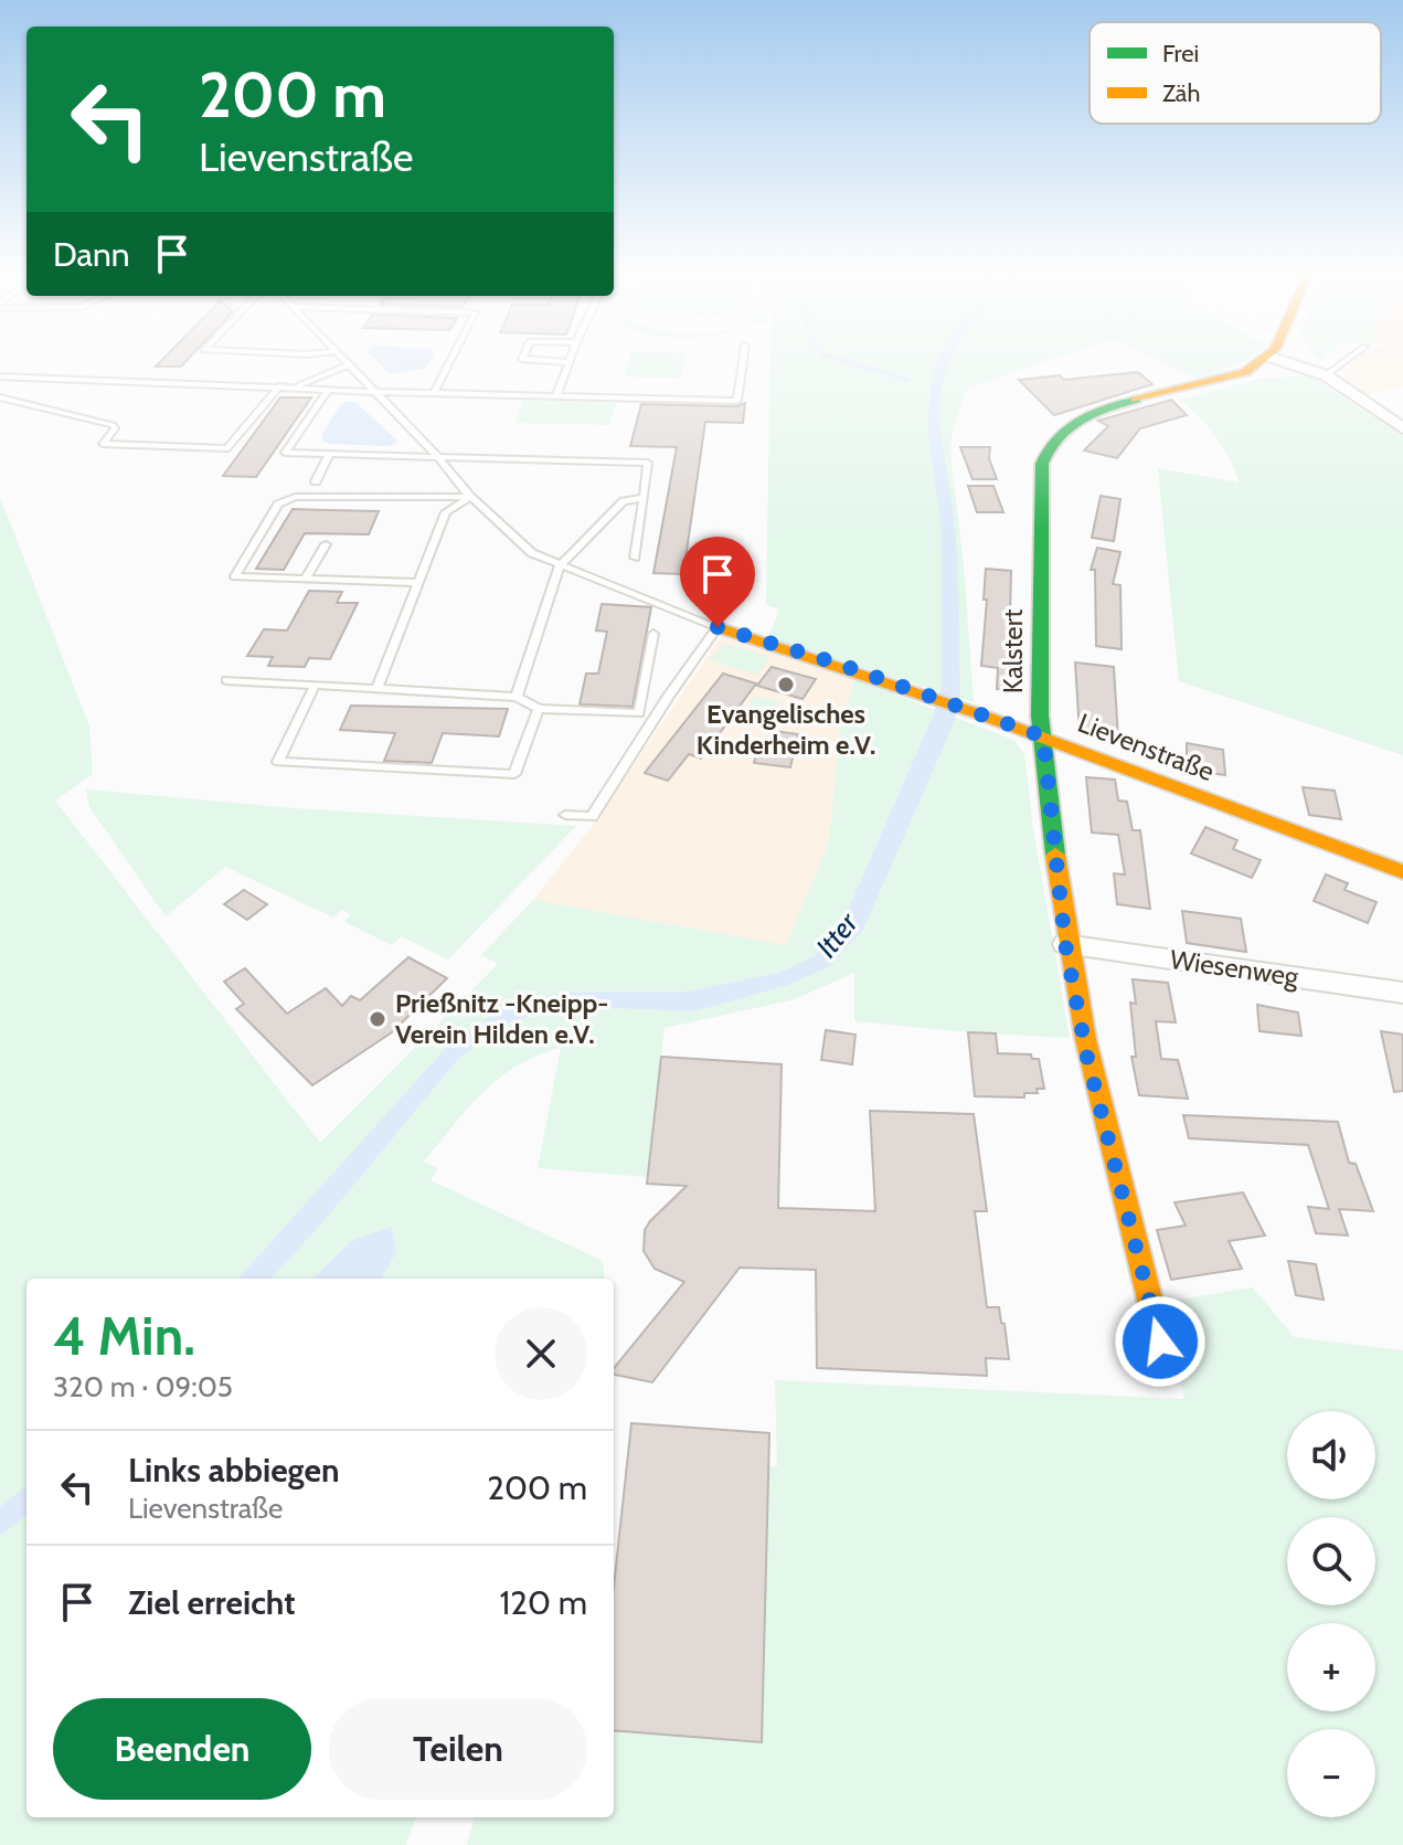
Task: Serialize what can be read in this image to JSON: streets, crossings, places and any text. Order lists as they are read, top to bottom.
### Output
{
  "streets": {
    "street": ["Kalstert", "Lievenstraße", "Wiesenweg"]
  },
  "crossings": [
    ["Kalstert", "Lievenstraße"],
    ["Kalstert", "Wiesenweg"]
  ],
  "water": ["Itter"],
  "places": ["Evangelisches Kinderheim e.V.", "Prießnitz -Kneipp- Verein Hilden e.V."],
  "legend": ["Frei", "Zäh"],
  "page": {
    "turn": ["200 m", "Lievenstraße"],
    "then": "Dann",
    "heading": ["4 Min.", "320 m · 09:05"],
    "map_buttons": ["+", "−"],
    "list": [
      {
        "name": "Links abbiegen",
        "note": "Lievenstraße",
        "value": "200 m"
      },
      {
        "name": "Ziel erreicht",
        "value": "120 m"
      }
    ],
    "buttons": ["Beenden", "Teilen"]
  }
}
